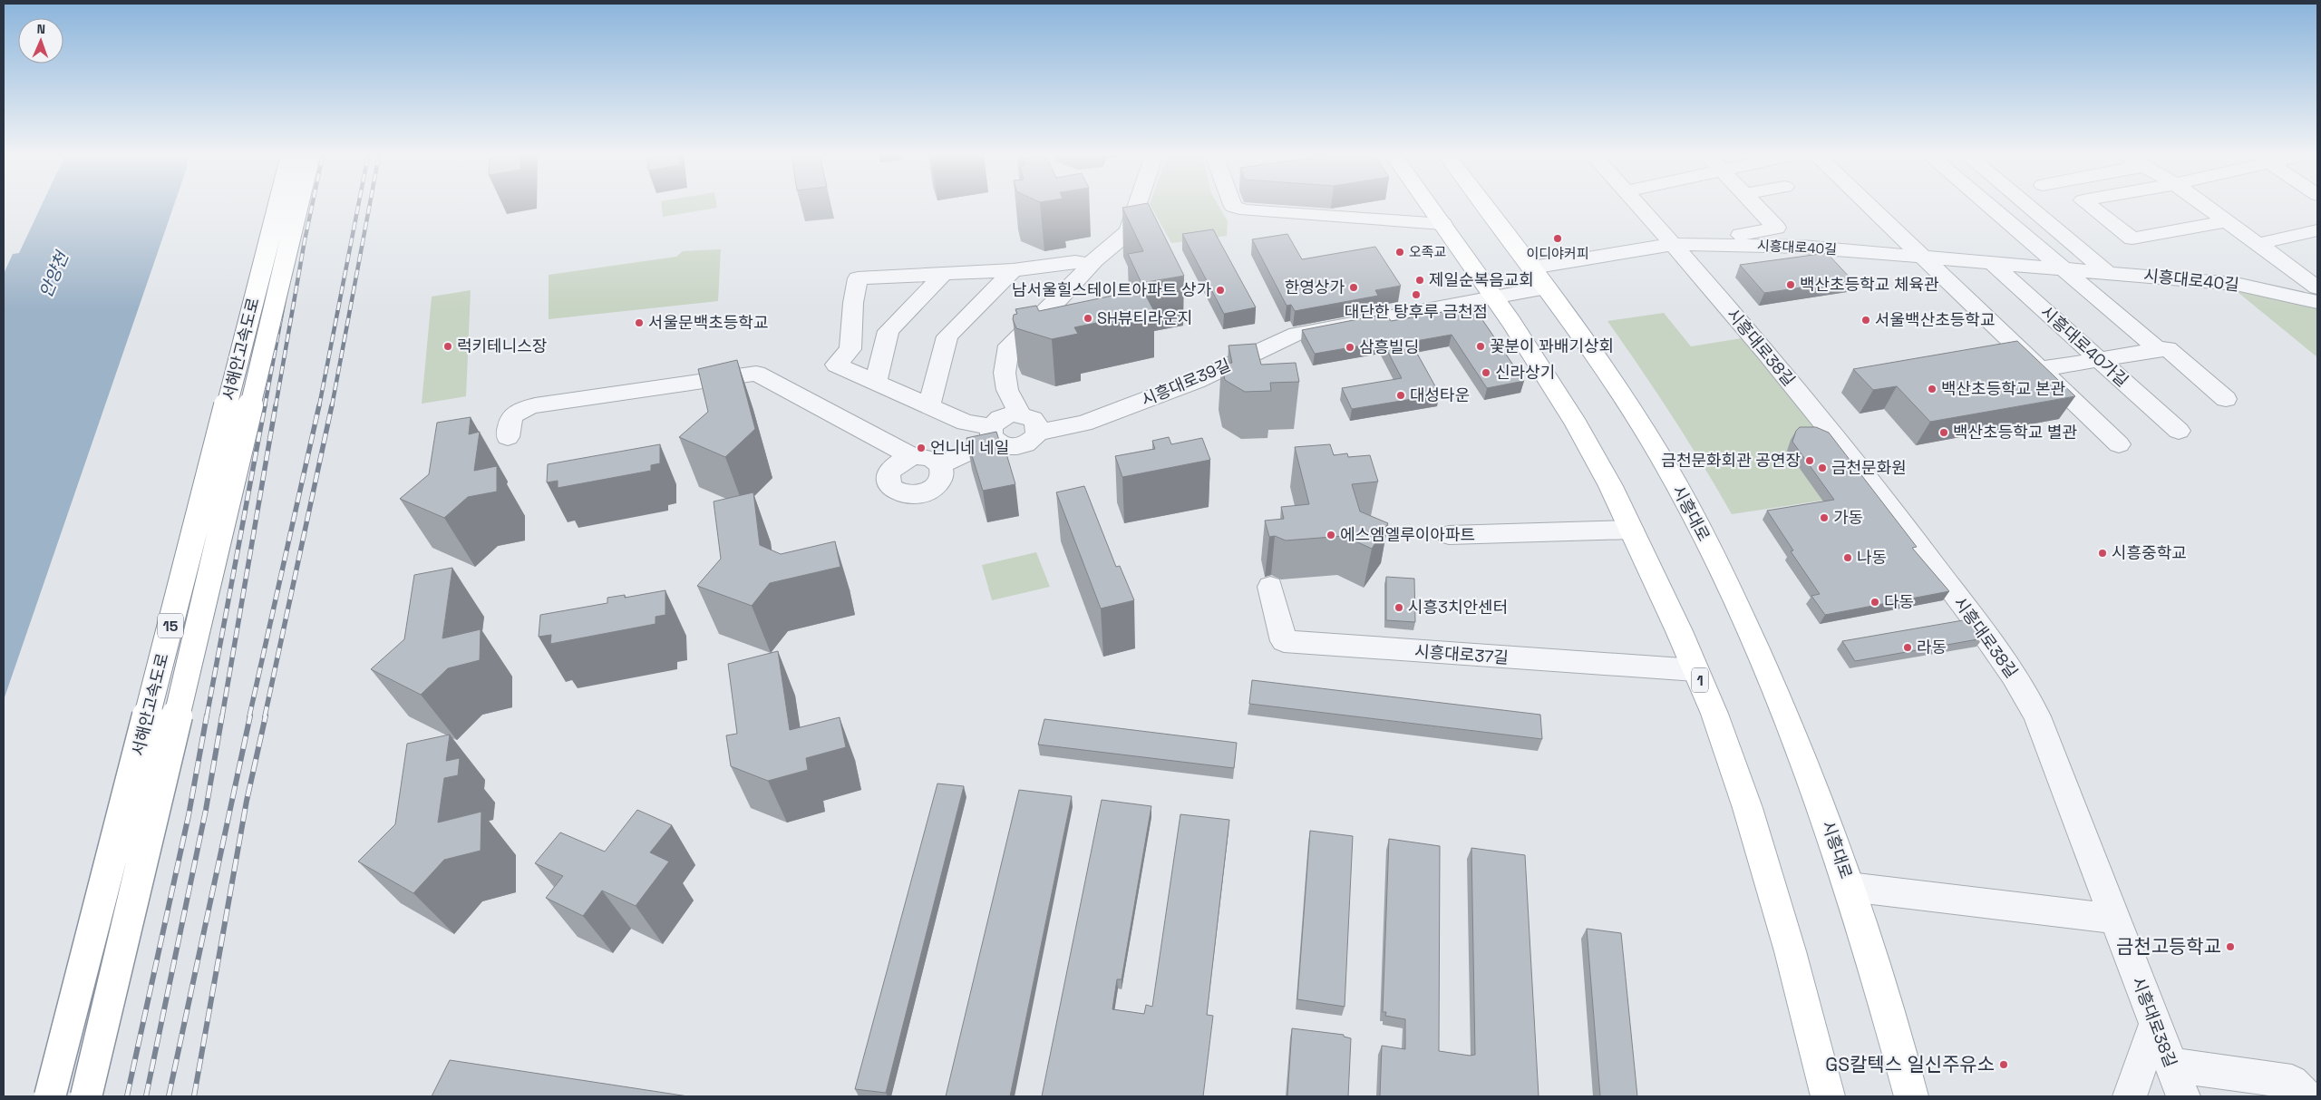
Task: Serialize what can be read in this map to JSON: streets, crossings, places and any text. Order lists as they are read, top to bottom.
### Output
{
  "streets": {
    "main road": [
      "서해안고속도로",
      "시흥대로",
      "15",
      "1"
    ],
    "street": [
      "시흥대로40길",
      "시흥대로40가길",
      "시흥대로38길",
      "시흥대로39길",
      "시흥대로37길"
    ]
  },
  "crossings": [
    ["시흥대로40길", "시흥대로40가길"],
    ["시흥대로40길", "시흥대로38길"],
    ["시흥대로40길", "시흥대로"],
    ["시흥대로38길", "시흥대로"],
    ["시흥대로39길", "시흥대로"],
    ["시흥대로39길", "1"],
    ["시흥대로37길", "1"]
  ],
  "water": ["안양천"],
  "places": [
    "이디야커피",
    "오족교",
    "제일순복음교회",
    "백산초등학교 체육관",
    "한영상가",
    "남서울힐스테이트아파트 상가",
    "대단한 탕후루 금천점",
    "SH뷰티라운지",
    "서울백산초등학교",
    "서울문백초등학교",
    "럭키테니스장",
    "꽃분이 꽈배기상회",
    "삼흥빌딩",
    "신라상기",
    "백산초등학교 본관",
    "대성타운",
    "백산초등학교 별관",
    "언니네 네일",
    "금천문화회관 공연장",
    "금천문화원",
    "가동",
    "에스엠엘루이아파트",
    "시흥중학교",
    "나동",
    "다동",
    "시흥3치안센터",
    "라동",
    "금천고등학교",
    "GS칼텍스 일신주유소"
  ],
  "north": "top"
}
